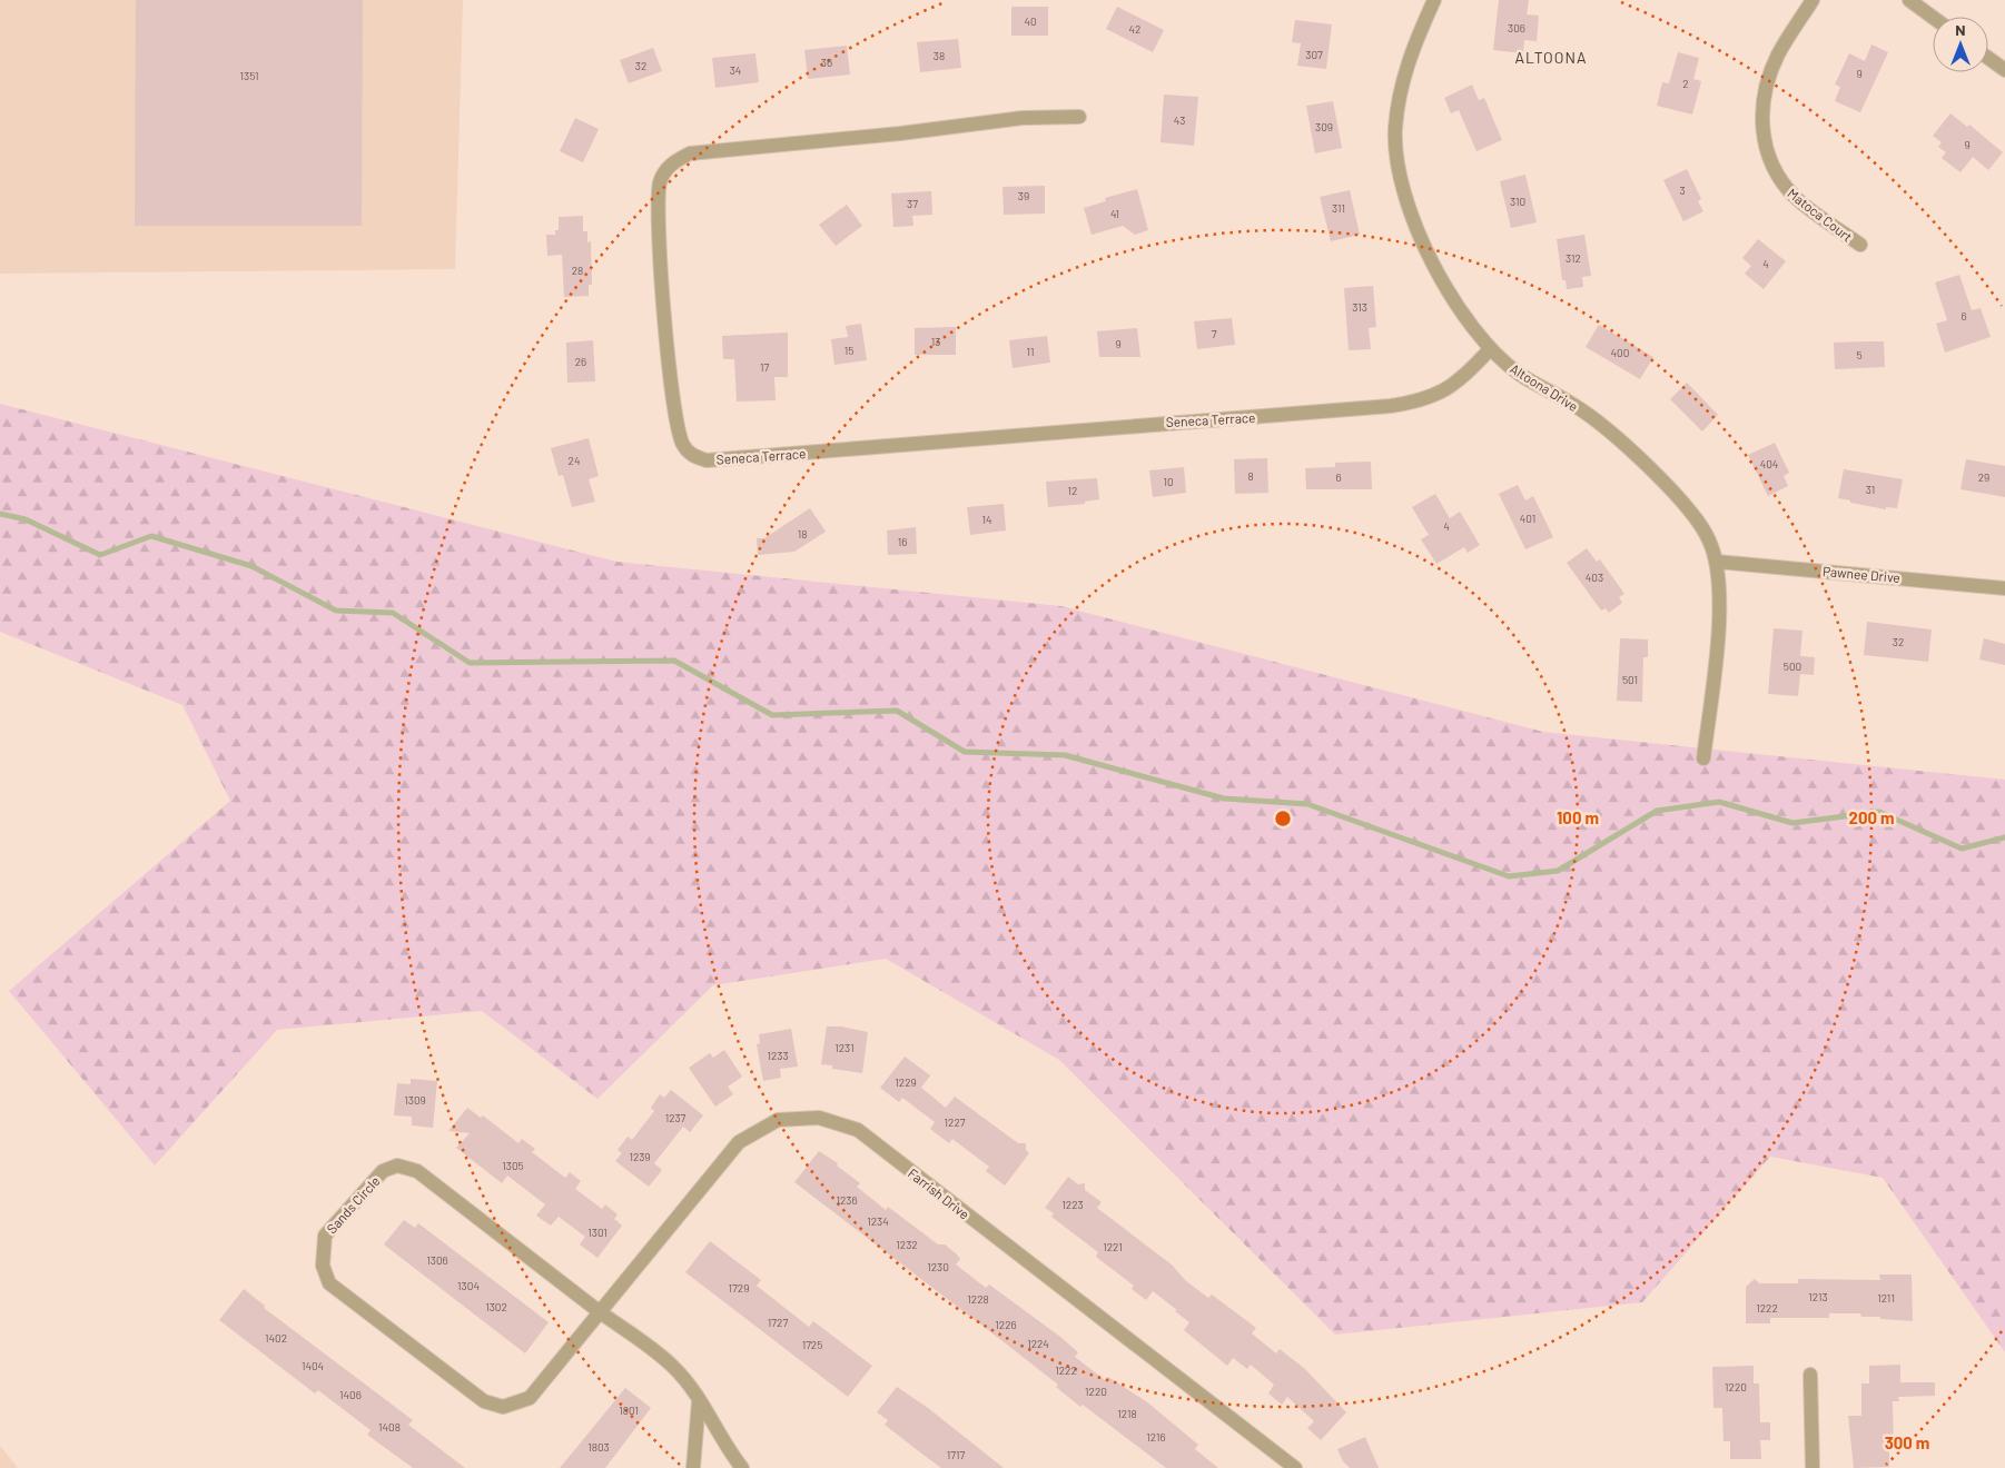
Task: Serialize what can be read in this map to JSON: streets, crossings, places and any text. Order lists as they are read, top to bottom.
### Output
{
  "streets": {
    "street": [
      "Matoca Court",
      "Altoona Drive",
      "Seneca Terrace",
      "Pawnee Drive",
      "Farrish Drive",
      "Sands Circle"
    ]
  },
  "crossings": [
    ["Altoona Drive", "Seneca Terrace"],
    ["Altoona Drive", "Pawnee Drive"],
    ["Farrish Drive", "Sands Circle"]
  ],
  "districts": ["ALTOONA"],
  "house_numbers": [
    "40",
    "306",
    "42",
    "307",
    "38",
    "36",
    "32",
    "34",
    "9",
    "1351",
    "2",
    "43",
    "309",
    "9",
    "3",
    "39",
    "310",
    "37",
    "311",
    "41",
    "312",
    "4",
    "28",
    "313",
    "6",
    "7",
    "13",
    "9",
    "15",
    "11",
    "400",
    "5",
    "26",
    "17",
    "24",
    "404",
    "8",
    "6",
    "29",
    "10",
    "31",
    "12",
    "401",
    "14",
    "4",
    "18",
    "16",
    "403",
    "32",
    "500",
    "501",
    "1231",
    "1233",
    "1229",
    "1309",
    "1237",
    "1227",
    "1239",
    "1305",
    "1236",
    "1223",
    "1234",
    "1301",
    "1232",
    "1221",
    "1306",
    "1230",
    "1304",
    "1729",
    "1213",
    "1211",
    "1228",
    "1302",
    "1222",
    "1727",
    "1226",
    "1402",
    "1224",
    "1725",
    "1404",
    "1222",
    "1220",
    "1220",
    "1406",
    "1801",
    "1218",
    "1408",
    "1216",
    "1803",
    "1717"
  ],
  "north": "top",
  "rings": ["100 m", "200 m", "300 m"]
}
